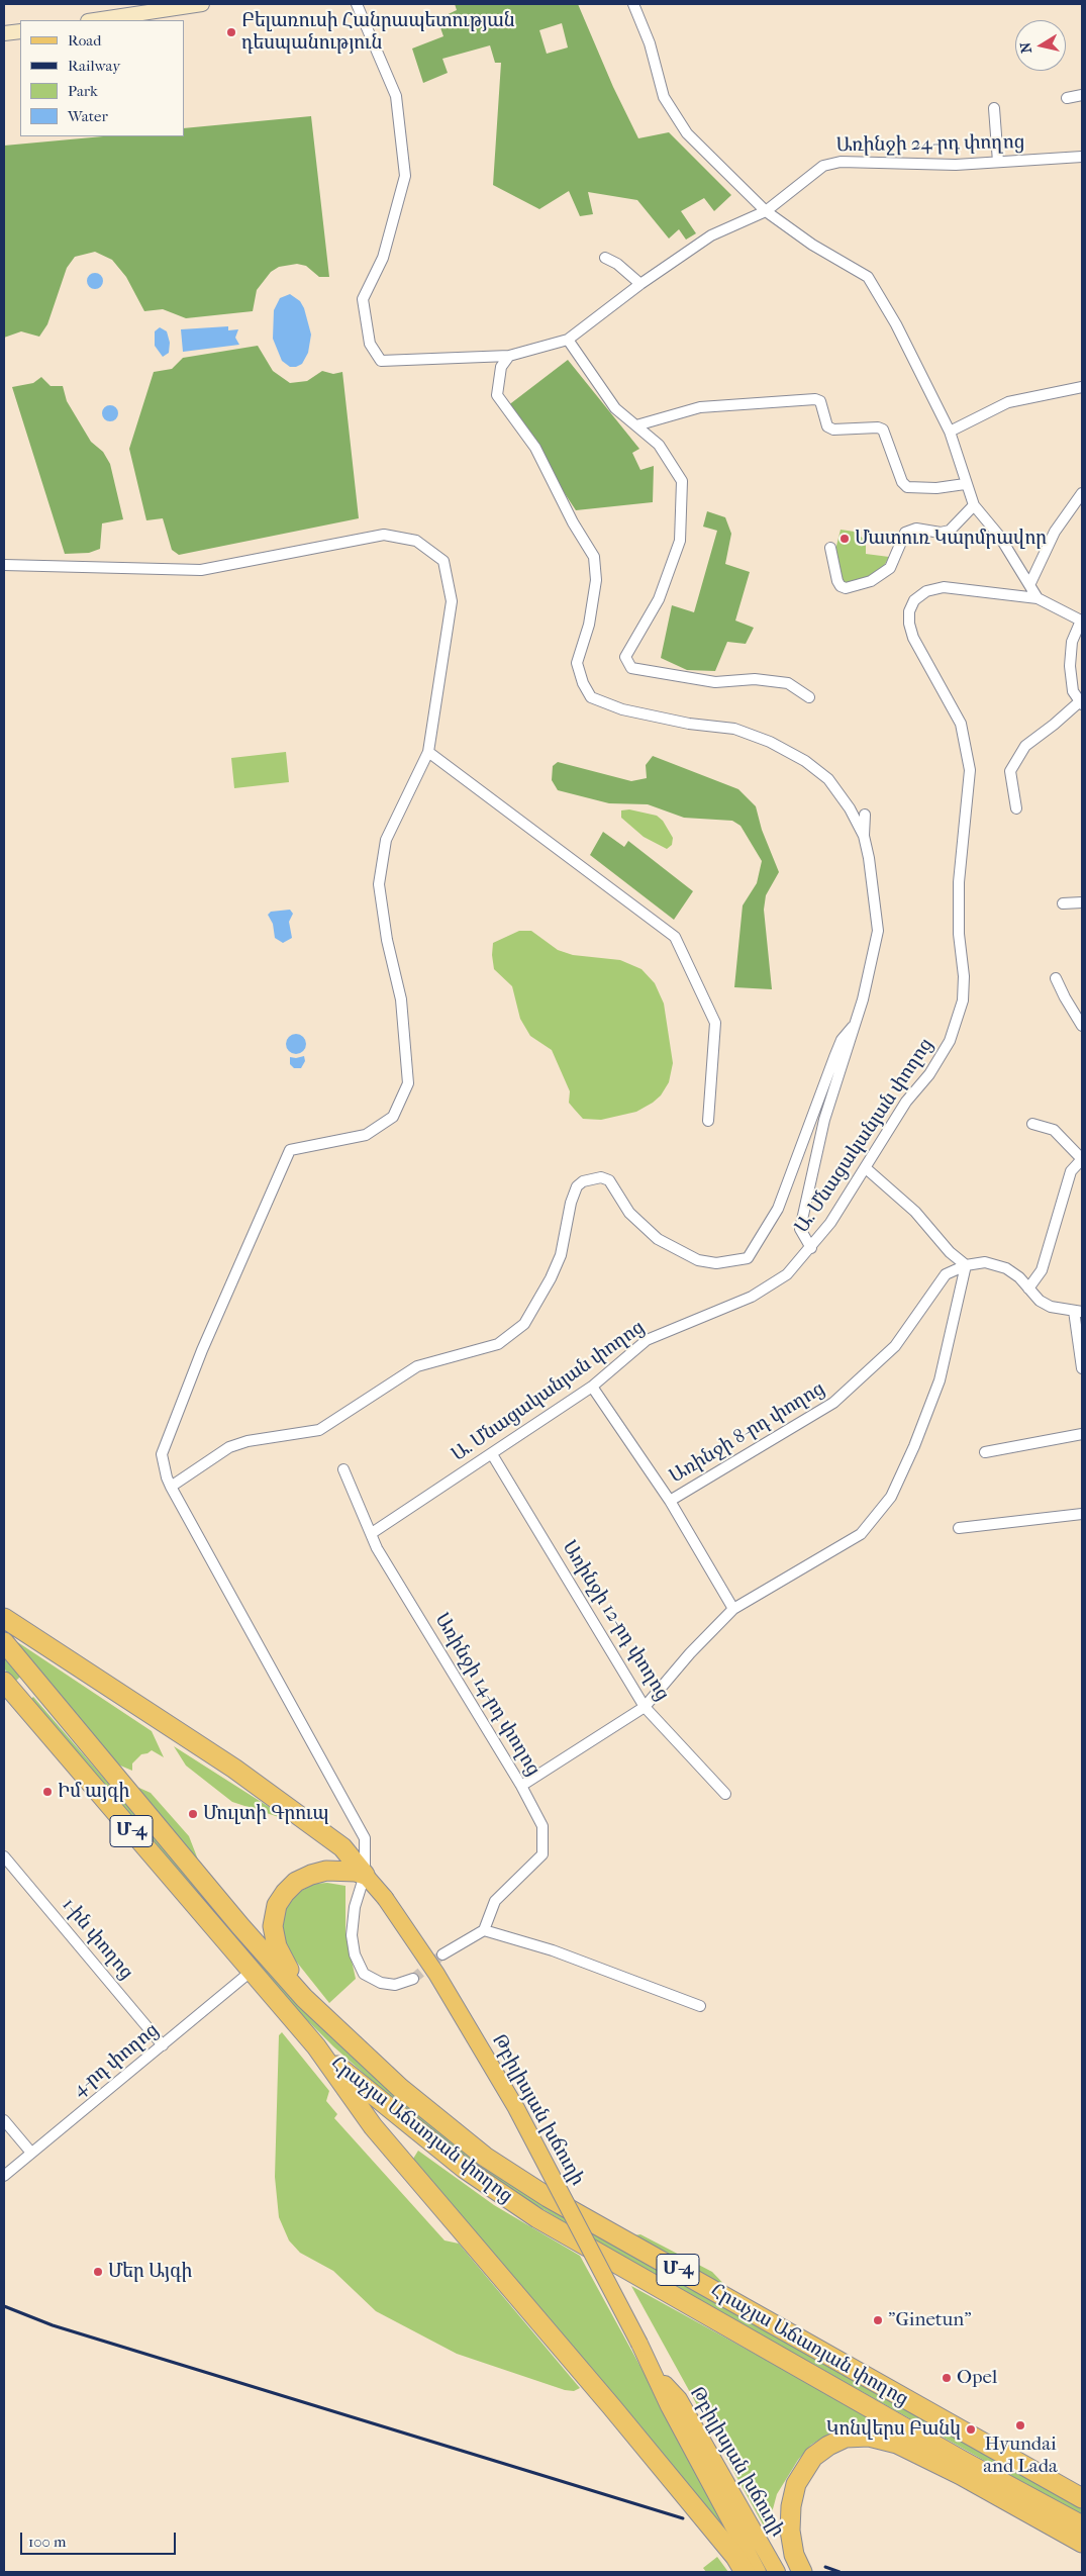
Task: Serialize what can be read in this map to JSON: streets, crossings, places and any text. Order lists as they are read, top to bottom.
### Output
{
  "streets": {
    "highway": ["Մ-4", "Հրաչյա Աճառյան փողոց"],
    "main road": ["Թբիլիսյան խճուղի"],
    "street": [
      "Առինջի 24-րդ փողոց",
      "Ա. Մնացականյան փողոց",
      "Առինջի 8-րդ փողոց",
      "Առինջի 12-րդ փողոց",
      "Առինջի 14-րդ փողոց",
      "1-ին փողոց",
      "4-րդ փողոց"
    ]
  },
  "crossings": [
    ["Ա. Մնացականյան փողոց", "Առինջի 12-րդ փողոց"],
    ["Ա. Մնացականյան փողոց", "Առինջի 14-րդ փողոց"],
    ["Մ-4", "4-րդ փողոց"],
    ["Մ-4", "Հրաչյա Աճառյան փողոց"],
    ["1-ին փողոց", "4-րդ փողոց"]
  ],
  "places": [
    "Բելառուսի Հանրապետության դեսպանություն",
    "Մատուռ Կարմրավոր",
    "Իմ այգի",
    "Մուլտի Գրուպ",
    "Մեր Այգի",
    "\"Ginetun\"",
    "Opel",
    "Hyundai and Lada",
    "Կոնվերս Բանկ"
  ],
  "legend": [
    "Road",
    "Railway",
    "Park",
    "Water"
  ],
  "scale_bar": "100 m",
  "north": "left"
}
